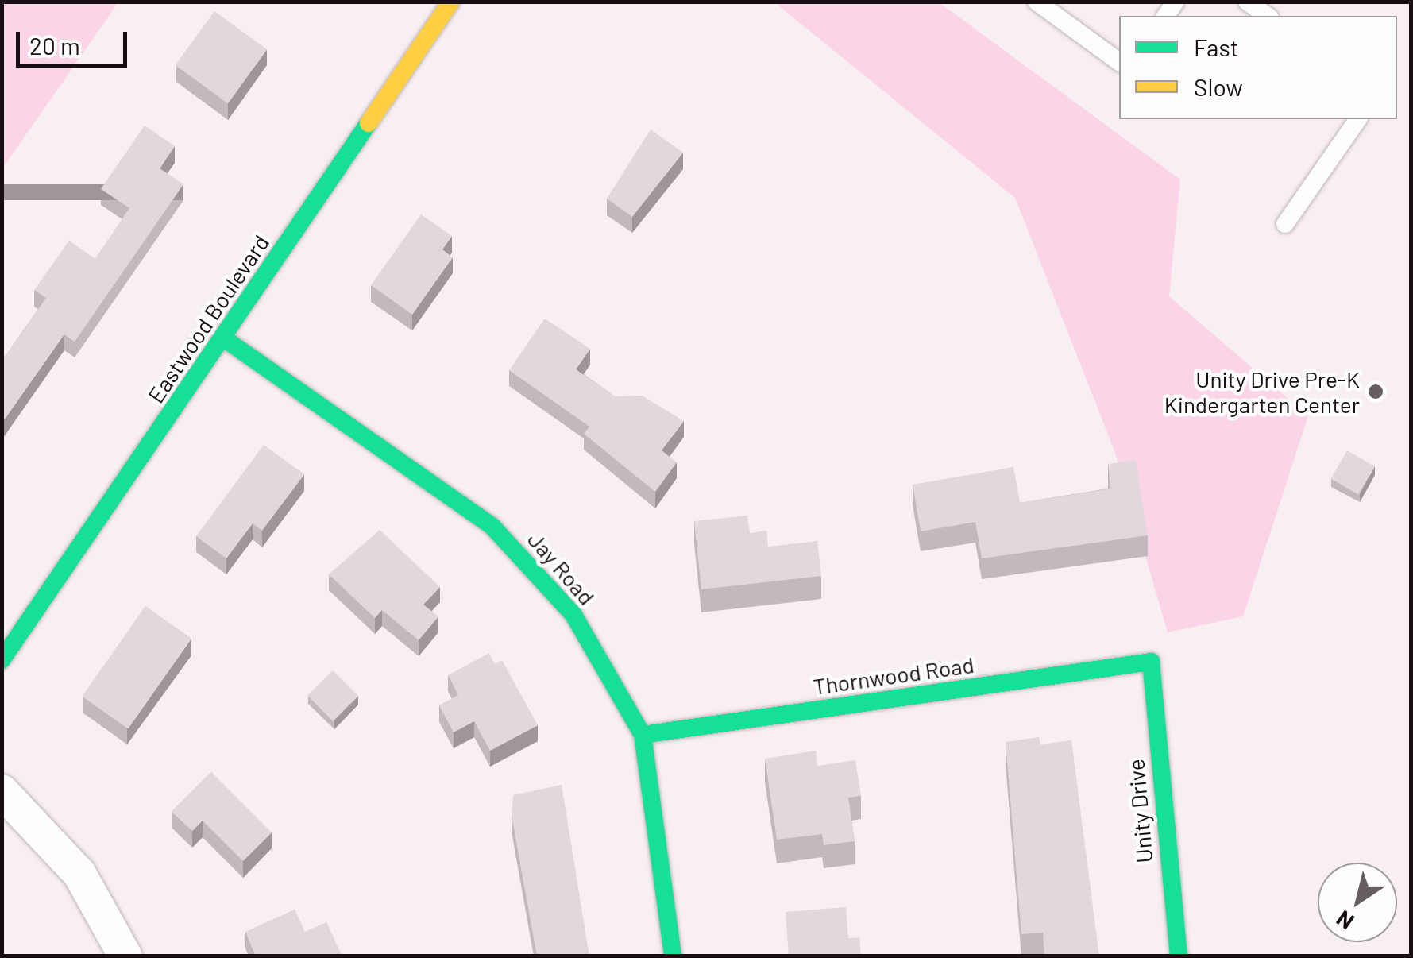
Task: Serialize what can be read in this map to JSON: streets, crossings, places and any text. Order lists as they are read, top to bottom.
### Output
{
  "streets": {
    "street": [
      "Eastwood Boulevard",
      "Jay Road",
      "Thornwood Road",
      "Unity Drive"
    ]
  },
  "crossings": [
    ["Eastwood Boulevard", "Jay Road"],
    ["Jay Road", "Thornwood Road"],
    ["Thornwood Road", "Unity Drive"]
  ],
  "places": ["Unity Drive Pre-K Kindergarten Center"],
  "legend": ["Fast", "Slow"],
  "scale_bar": "20 m",
  "north": "bottom left"
}
